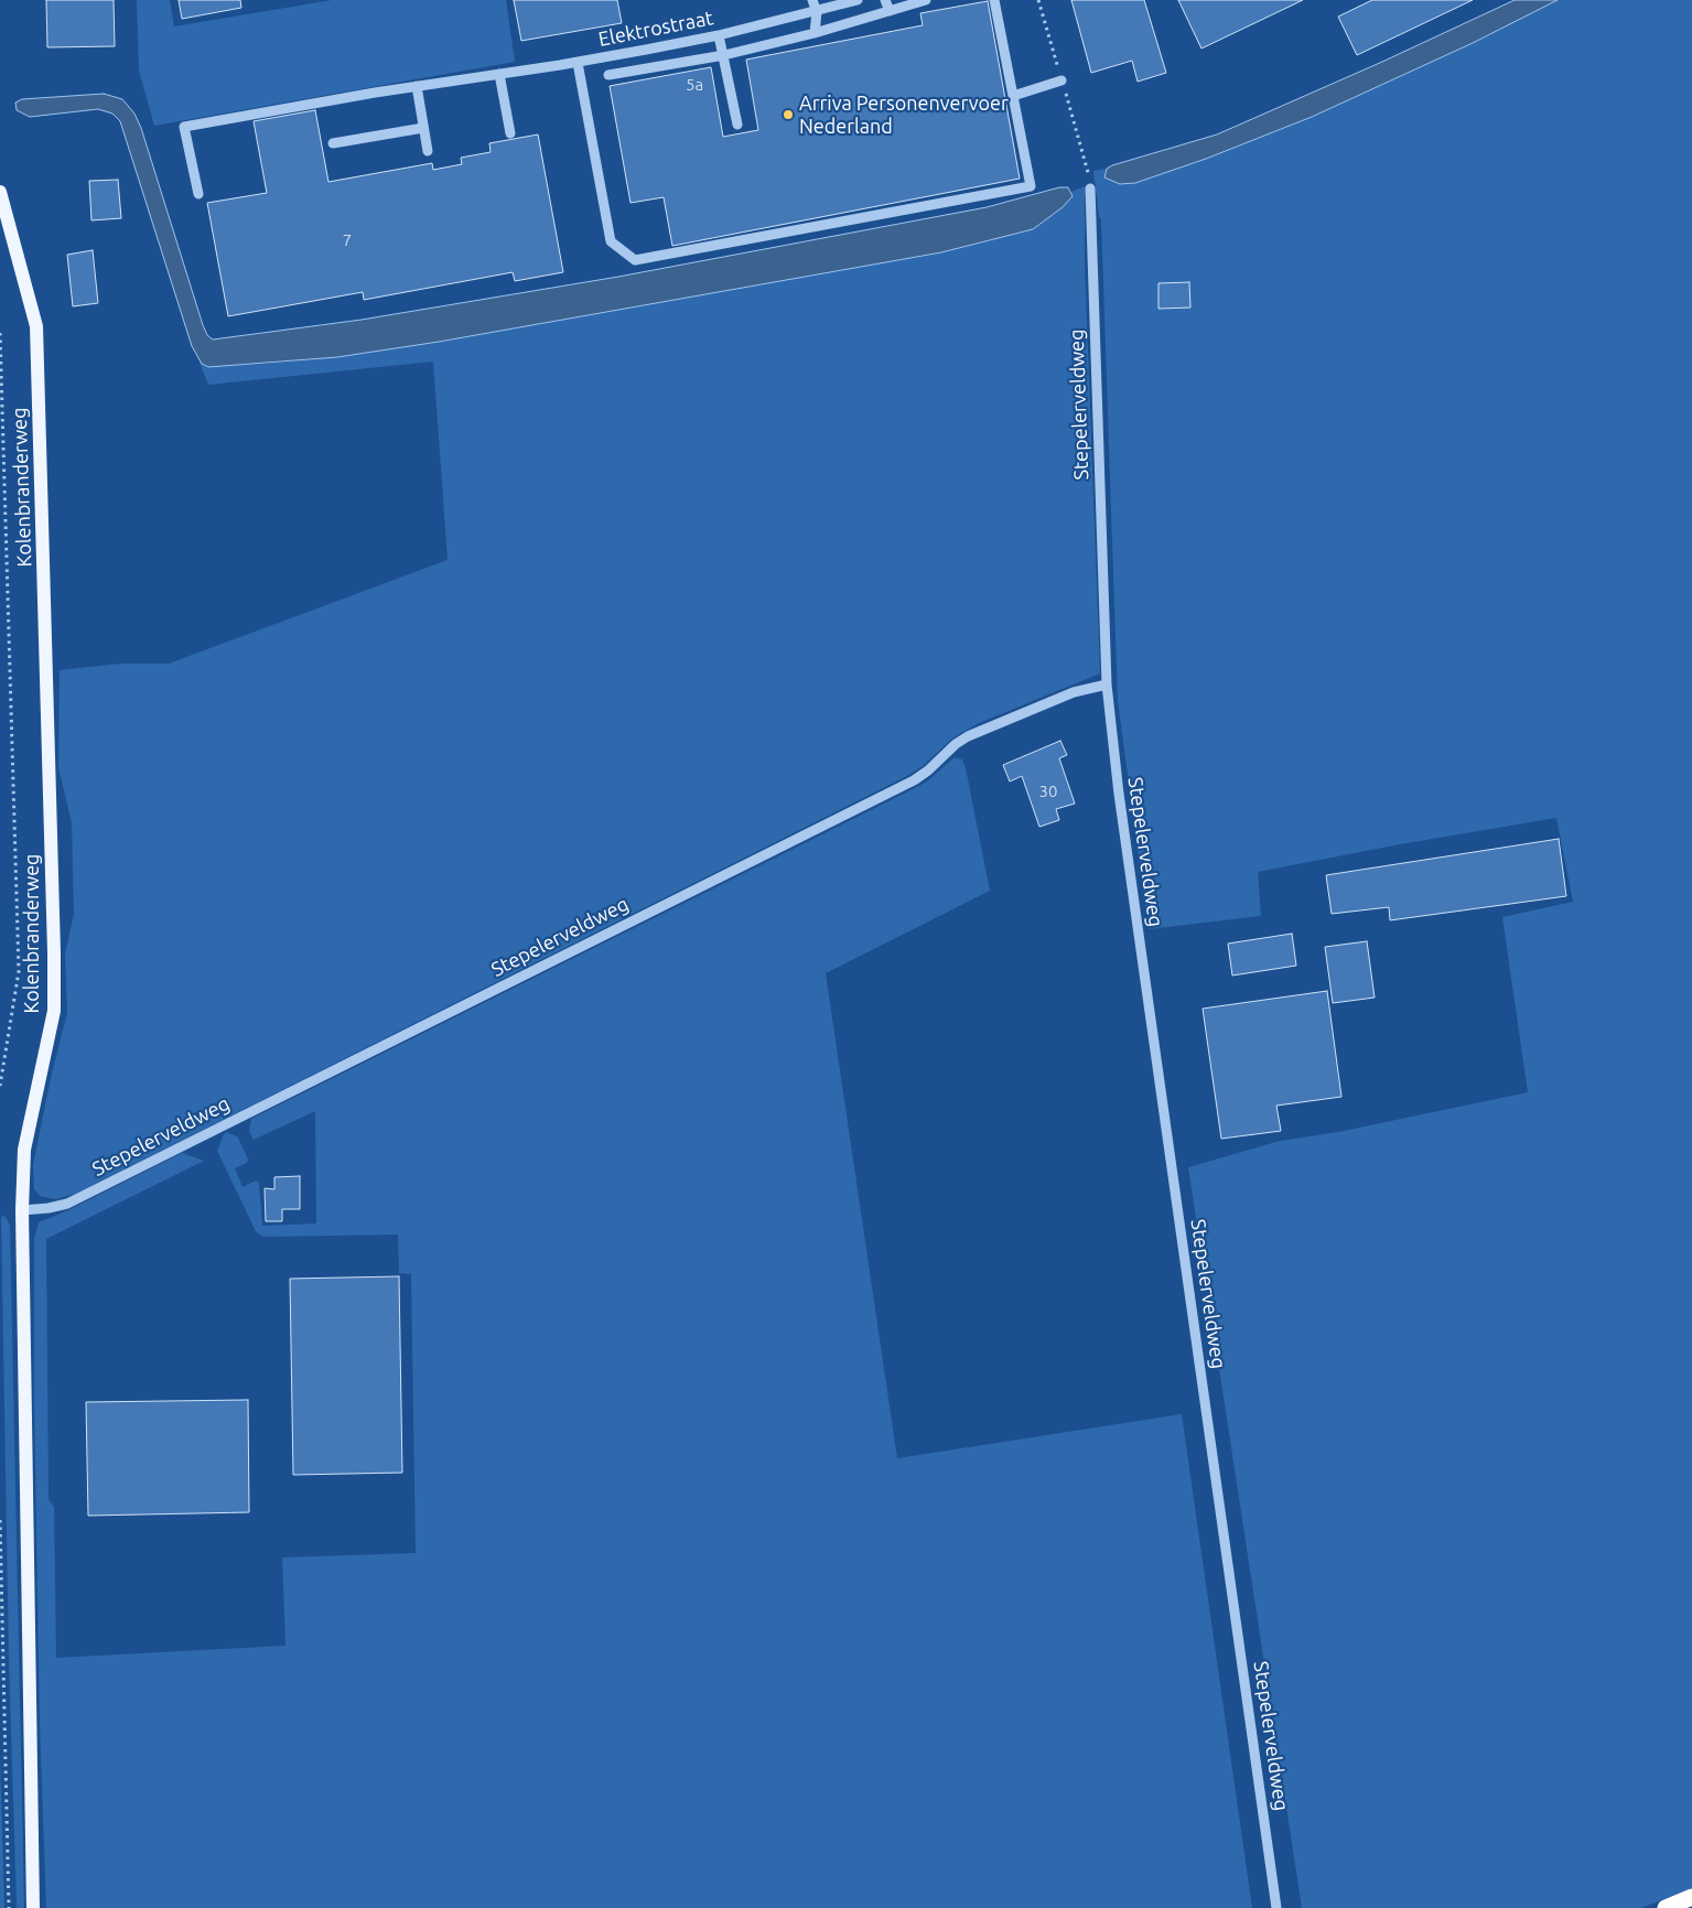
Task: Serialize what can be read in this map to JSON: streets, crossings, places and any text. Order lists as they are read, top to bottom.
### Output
{
  "streets": {
    "main road": ["Kolenbranderweg"],
    "street": ["Elektrostraat", "Stepelerveldweg"]
  },
  "crossings": [
    ["Stepelerveldweg", "Kolenbranderweg"]
  ],
  "places": ["Arriva Personenvervoer Nederland"],
  "house_numbers": ["5a", "7", "30"]
}
